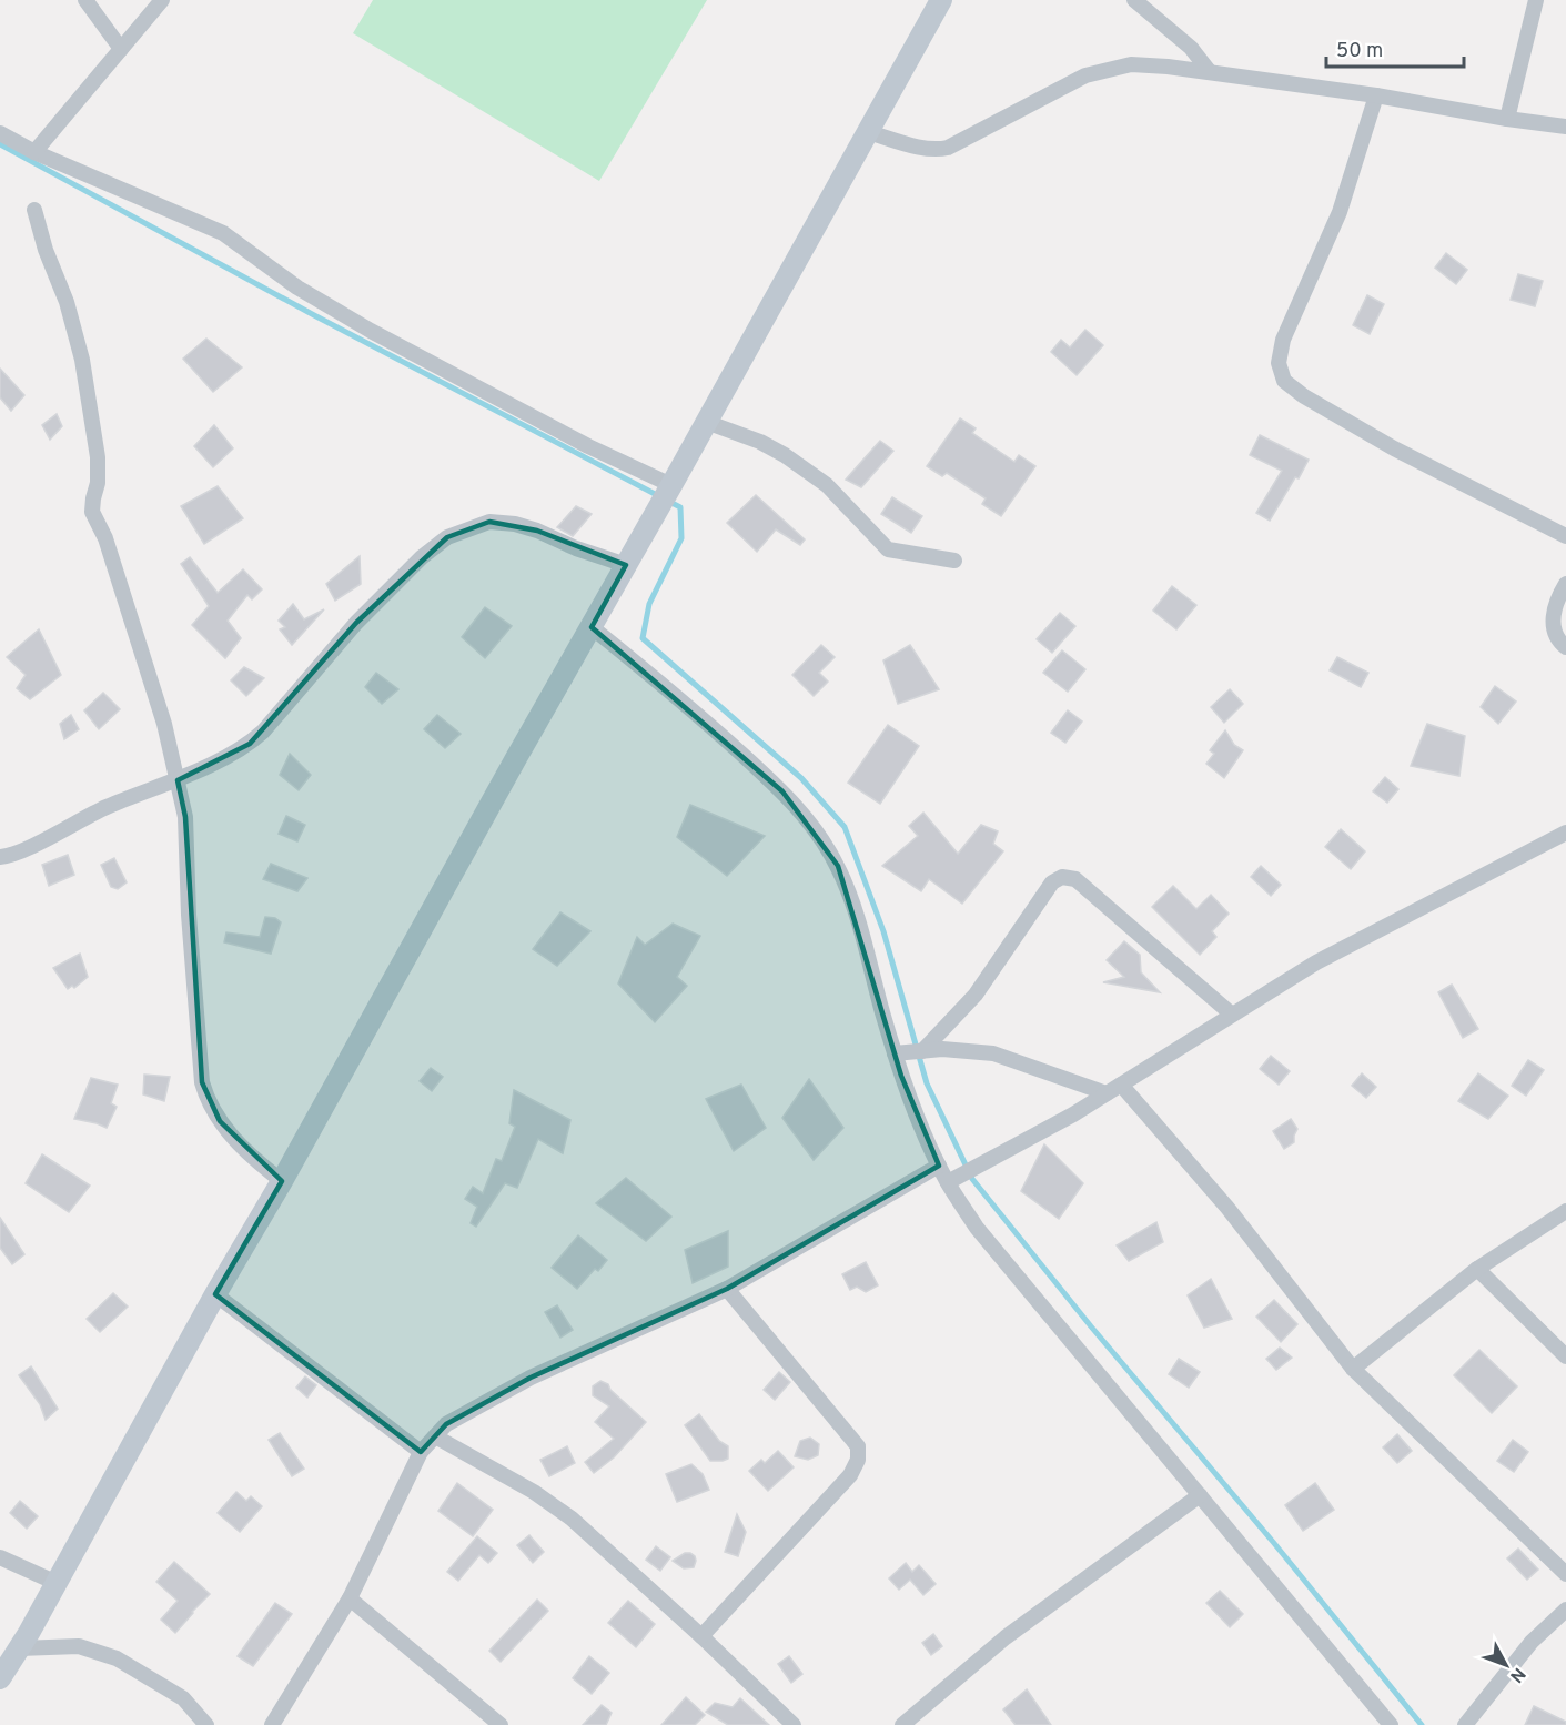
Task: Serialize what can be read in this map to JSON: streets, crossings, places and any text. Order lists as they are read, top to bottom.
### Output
{
  "scale_bar": "50 m",
  "north": "bottom right"
}
